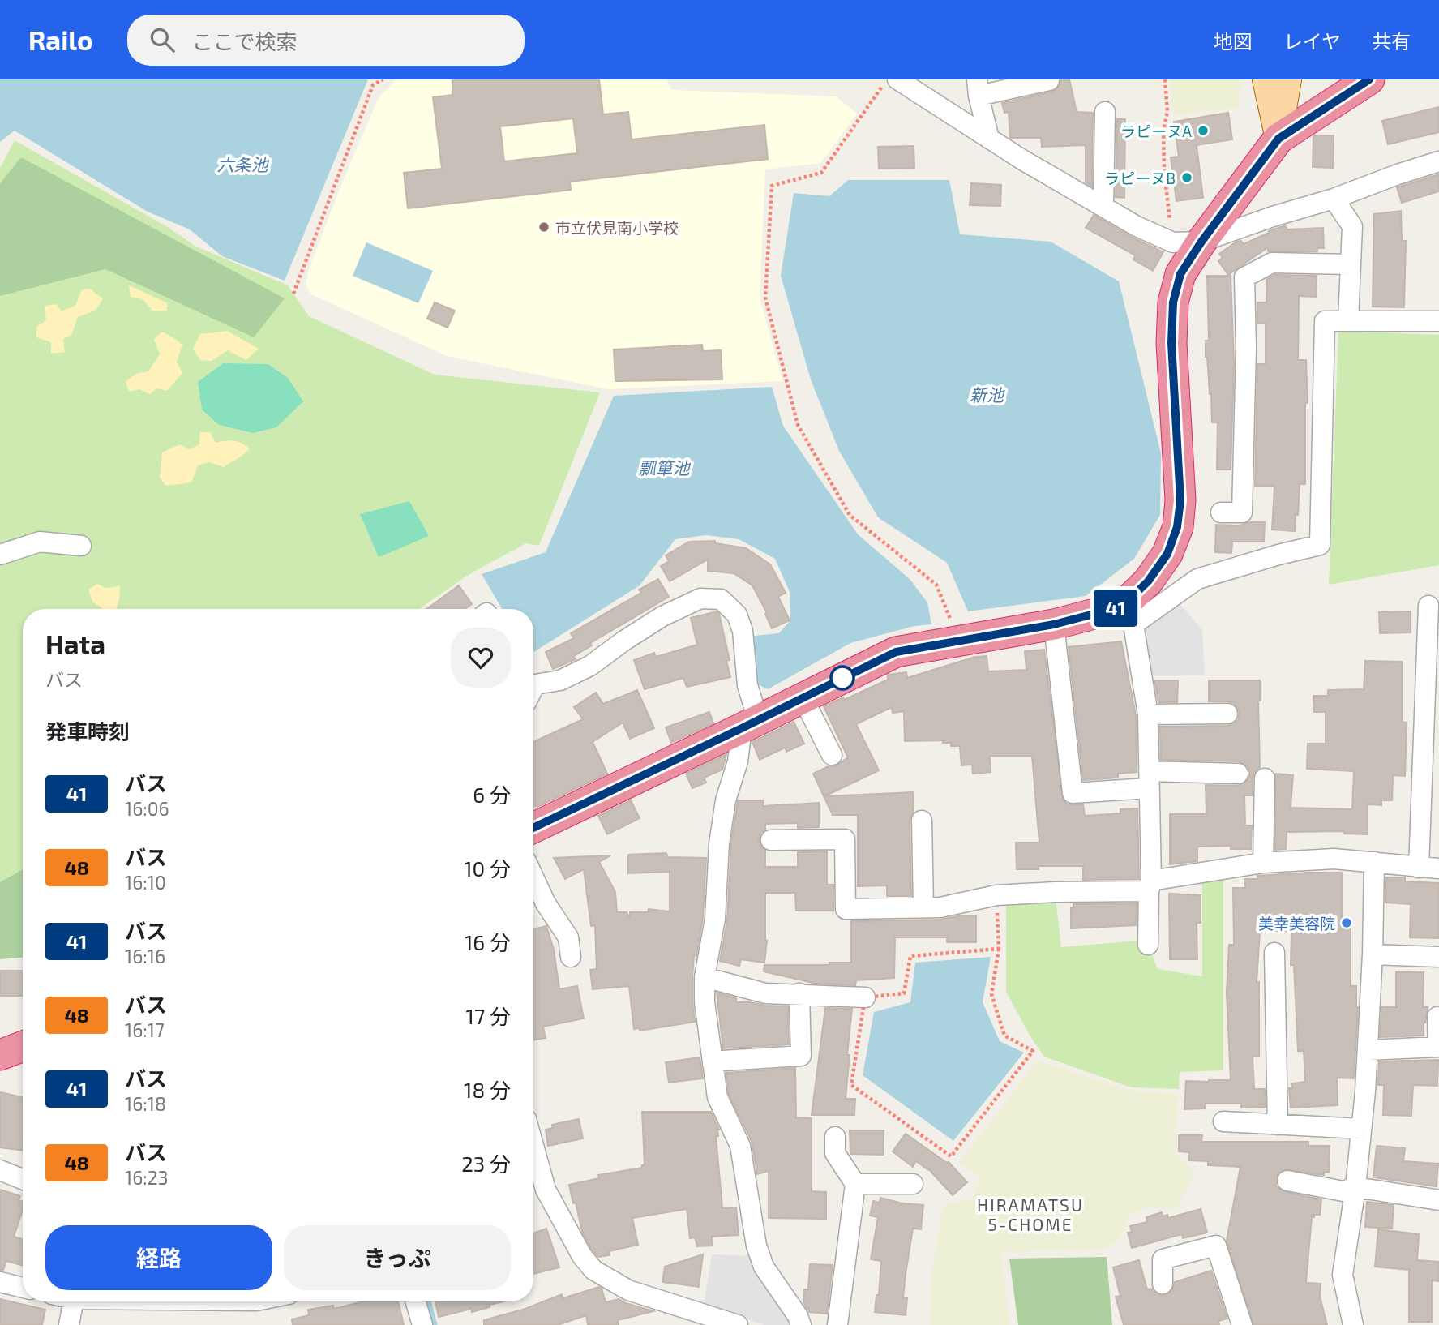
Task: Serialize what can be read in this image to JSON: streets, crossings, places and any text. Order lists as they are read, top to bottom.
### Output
{
  "districts": ["HIRAMATSU 5-CHOME"],
  "water": ["六条池", "新池", "瓢箪池"],
  "places": [
    "ラピーヌA",
    "ラピーヌB",
    "市立伏見南小学校",
    "美幸美容院"
  ],
  "lines": ["bus line 41"],
  "page": {
    "header": "Railo",
    "search": "ここで検索",
    "nav": ["地図", "レイヤ", "共有"],
    "on_map": "41",
    "heading": [
      ["Hata", "バス"],
      "発車時刻"
    ],
    "list": [
      {
        "mark": "41",
        "name": "バス",
        "note": "16:06",
        "value": "6 分"
      },
      {
        "mark": "48",
        "name": "バス",
        "note": "16:10",
        "value": "10 分"
      },
      {
        "mark": "41",
        "name": "バス",
        "note": "16:16",
        "value": "16 分"
      },
      {
        "mark": "48",
        "name": "バス",
        "note": "16:17",
        "value": "17 分"
      },
      {
        "mark": "41",
        "name": "バス",
        "note": "16:18",
        "value": "18 分"
      },
      {
        "mark": "48",
        "name": "バス",
        "note": "16:23",
        "value": "23 分"
      }
    ],
    "buttons": ["経路", "きっぷ"]
  }
}
